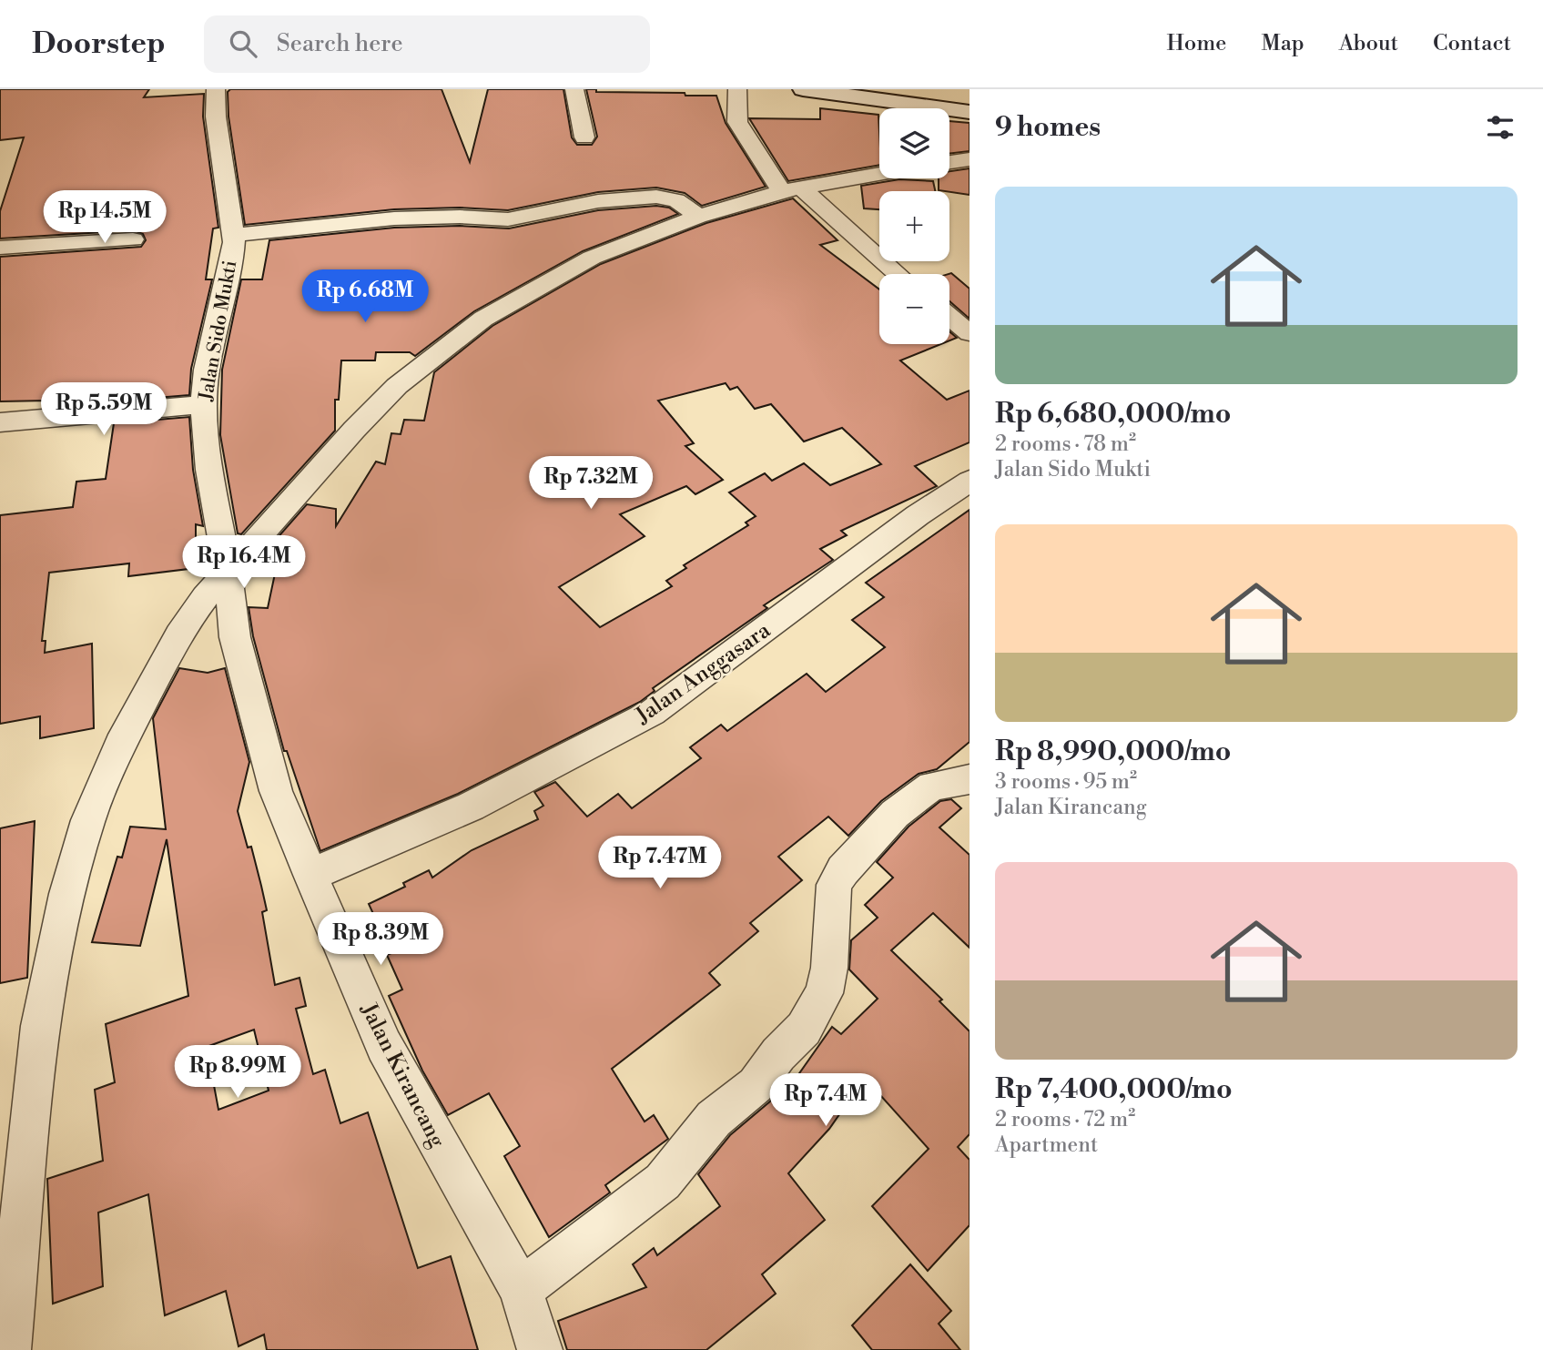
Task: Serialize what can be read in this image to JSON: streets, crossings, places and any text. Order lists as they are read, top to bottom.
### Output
{
  "streets": {
    "street": ["Jalan Sido Mukti", "Jalan Anggasara", "Jalan Kirancang"]
  },
  "crossings": [
    ["Jalan Sido Mukti", "Jalan Kirancang"],
    ["Jalan Anggasara", "Jalan Kirancang"]
  ],
  "page": {
    "header": "Doorstep",
    "search": "Search here",
    "nav": [
      "Home",
      "Map",
      "About",
      "Contact"
    ],
    "heading": "9 homes",
    "map_buttons": ["+", "−"],
    "list": [
      {
        "name": "Rp 6,680,000/mo",
        "note": "2 rooms · 78 m² · Jalan Sido Mukti"
      },
      {
        "name": "Rp 8,990,000/mo",
        "note": "3 rooms · 95 m² · Jalan Kirancang"
      },
      {
        "name": "Rp 7,400,000/mo",
        "note": "2 rooms · 72 m² · Apartment"
      }
    ],
    "price": [
      "Rp 14.5M",
      "Rp 6.68M",
      "Rp 5.59M",
      "Rp 7.32M",
      "Rp 16.4M",
      "Rp 7.47M",
      "Rp 8.39M",
      "Rp 8.99M",
      "Rp 7.4M"
    ]
  }
}
